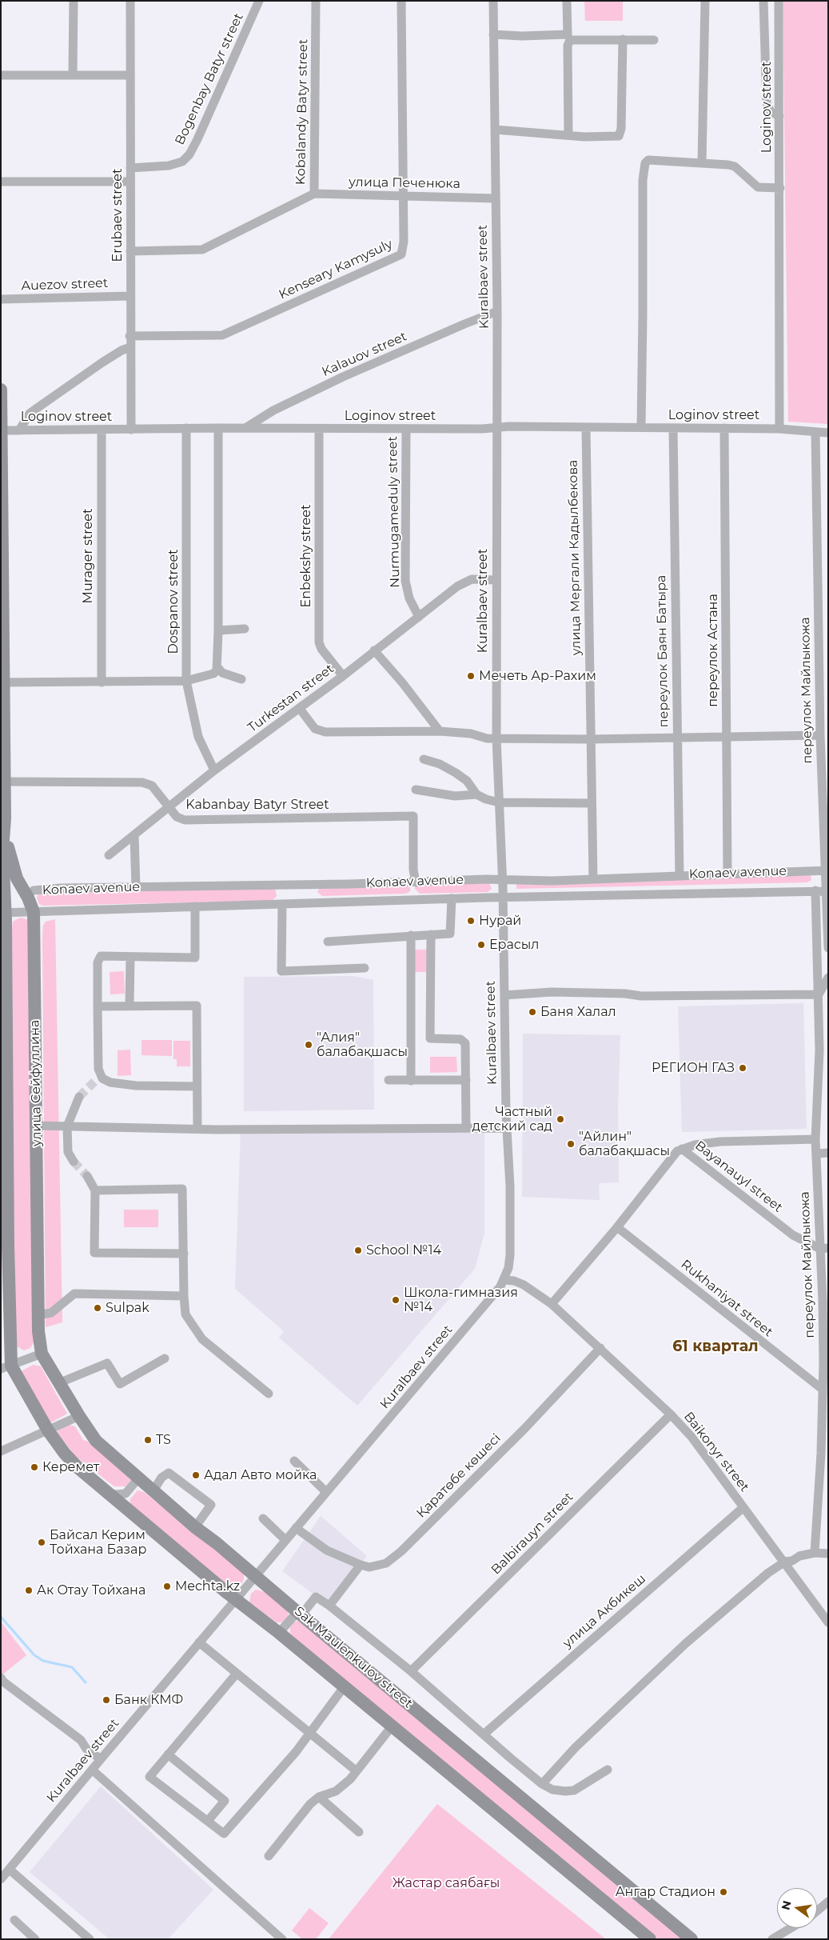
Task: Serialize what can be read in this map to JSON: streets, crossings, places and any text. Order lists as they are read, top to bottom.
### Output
{
  "streets": {
    "main road": ["Konaev avenue", "улица Сейфуллина", "Sak Maulenkulov street"],
    "street": [
      "Bogenbay Batyr street",
      "Loginov street",
      "Kobalandy Batyr street",
      "улица Печенюка",
      "Erubaev street",
      "Kenseary Kamysuly",
      "Kuralbaev street",
      "Auezov street",
      "Kalauov street",
      "Nurmugameduly street",
      "Murager street",
      "Enbekshy street",
      "улица Мергали Кадылбекова",
      "Dospanov street",
      "переулок Астана",
      "переулок Баян Батыра",
      "переулок Майлыкожа",
      "Turkestan street",
      "Kabanbay Batyr Street",
      "Bayanauyl street",
      "Rukhaniyat street",
      "Baikonyr street",
      "Қаратөбе көшесі",
      "Balbirauyn street",
      "улица Акбикеш"
    ]
  },
  "crossings": [
    ["Bogenbay Batyr street", "Erubaev street"],
    ["Loginov street", "Erubaev street"],
    ["Loginov street", "Kuralbaev street"],
    ["Loginov street", "Kalauov street"],
    ["Loginov street", "Nurmugameduly street"],
    ["Loginov street", "Murager street"],
    ["Loginov street", "Enbekshy street"],
    ["Loginov street", "улица Мергали Кадылбекова"],
    ["Loginov street", "Dospanov street"],
    ["Loginov street", "переулок Астана"],
    ["Loginov street", "переулок Баян Батыра"],
    ["Loginov street", "переулок Майлыкожа"],
    ["Kobalandy Batyr street", "улица Печенюка"],
    ["Kobalandy Batyr street", "Erubaev street"],
    ["улица Печенюка", "Kenseary Kamysuly"],
    ["улица Печенюка", "Kuralbaev street"],
    ["Erubaev street", "Kenseary Kamysuly"],
    ["Erubaev street", "Auezov street"],
    ["Kuralbaev street", "Kalauov street"],
    ["Kuralbaev street", "Turkestan street"],
    ["Kuralbaev street", "Konaev avenue"],
    ["Kuralbaev street", "Baikonyr street"],
    ["Kuralbaev street", "Sak Maulenkulov street"],
    ["Nurmugameduly street", "Turkestan street"],
    ["Enbekshy street", "Turkestan street"],
    ["улица Мергали Кадылбекова", "Konaev avenue"],
    ["Dospanov street", "Turkestan street"],
    ["переулок Астана", "Konaev avenue"],
    ["переулок Баян Батыра", "Konaev avenue"],
    ["переулок Майлыкожа", "Konaev avenue"],
    ["переулок Майлыкожа", "Bayanauyl street"],
    ["переулок Майлыкожа", "Rukhaniyat street"],
    ["Turkestan street", "Kabanbay Batyr Street"],
    ["Kabanbay Batyr Street", "Konaev avenue"],
    ["Konaev avenue", "улица Сейфуллина"],
    ["улица Сейфуллина", "Sak Maulenkulov street"],
    ["Baikonyr street", "Қаратөбе көшесі"],
    ["Baikonyr street", "Balbirauyn street"],
    ["Baikonyr street", "улица Акбикеш"]
  ],
  "districts": ["61 квартал"],
  "parks": ["Жастар саябағы"],
  "places": [
    "Мечеть Ар-Рахим",
    "Нурай",
    "Ерасыл",
    "Баня Халал",
    "\"Алия\" балабақшасы",
    "РЕГИОН ГАЗ",
    "Частный детский сад",
    "\"Айлин\" балабақшасы",
    "School №14",
    "Школа-гимназия №14",
    "Sulpak",
    "TS",
    "Керемет",
    "Адал Авто мойка",
    "Байсал Керим Тойхана Базар",
    "Mechta.kz",
    "Ак Отау Тойхана",
    "Банк КМФ",
    "Ангар Стадион"
  ],
  "north": "left"
}
